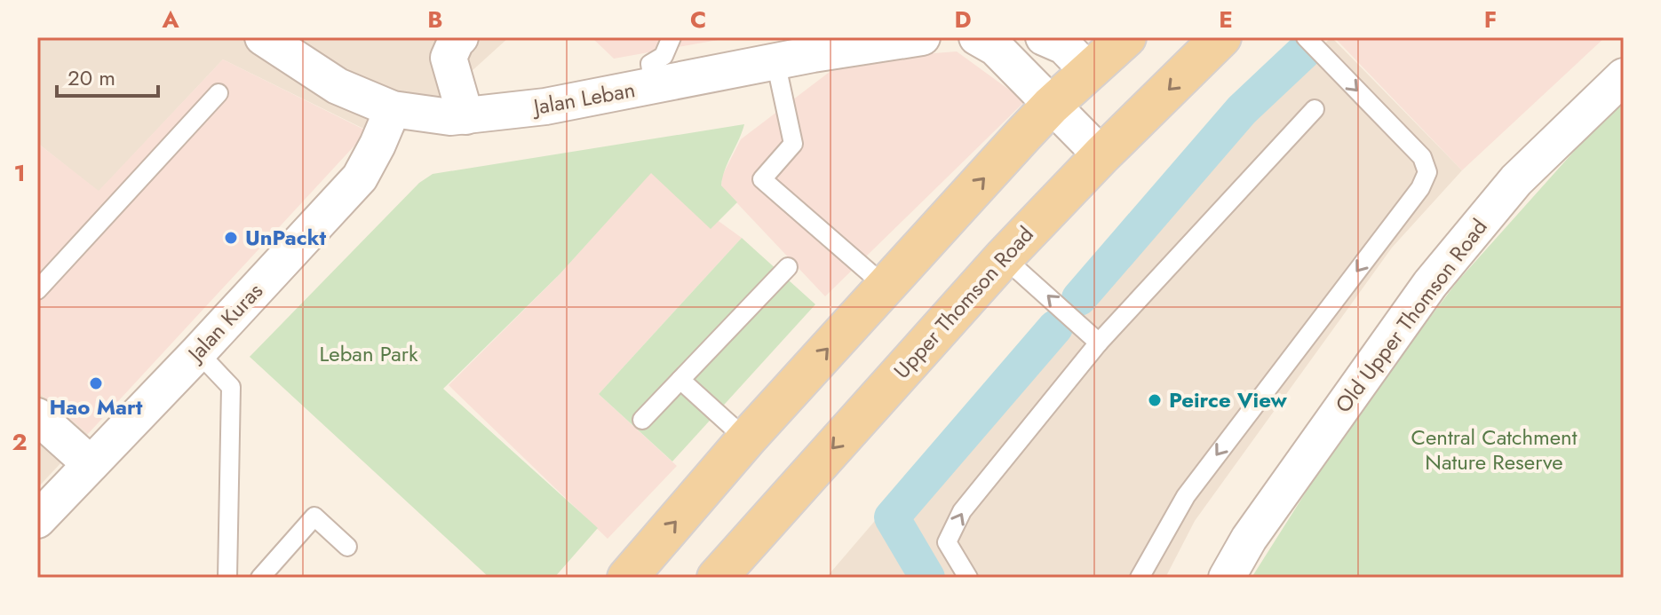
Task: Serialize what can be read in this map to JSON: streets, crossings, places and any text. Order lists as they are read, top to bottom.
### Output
{
  "streets": {
    "main road": ["Upper Thomson Road"],
    "street": ["Jalan Leban", "Old Upper Thomson Road", "Jalan Kuras"]
  },
  "crossings": [
    ["Jalan Leban", "Jalan Kuras"]
  ],
  "parks": ["Leban Park", "Central Catchment Nature Reserve"],
  "places": ["UnPackt", "Hao Mart", "Peirce View"],
  "scale_bar": "20 m",
  "grid": {
    "columns": [
      "A",
      "B",
      "C",
      "D",
      "E",
      "F"
    ],
    "rows": ["1", "2"]
  }
}
